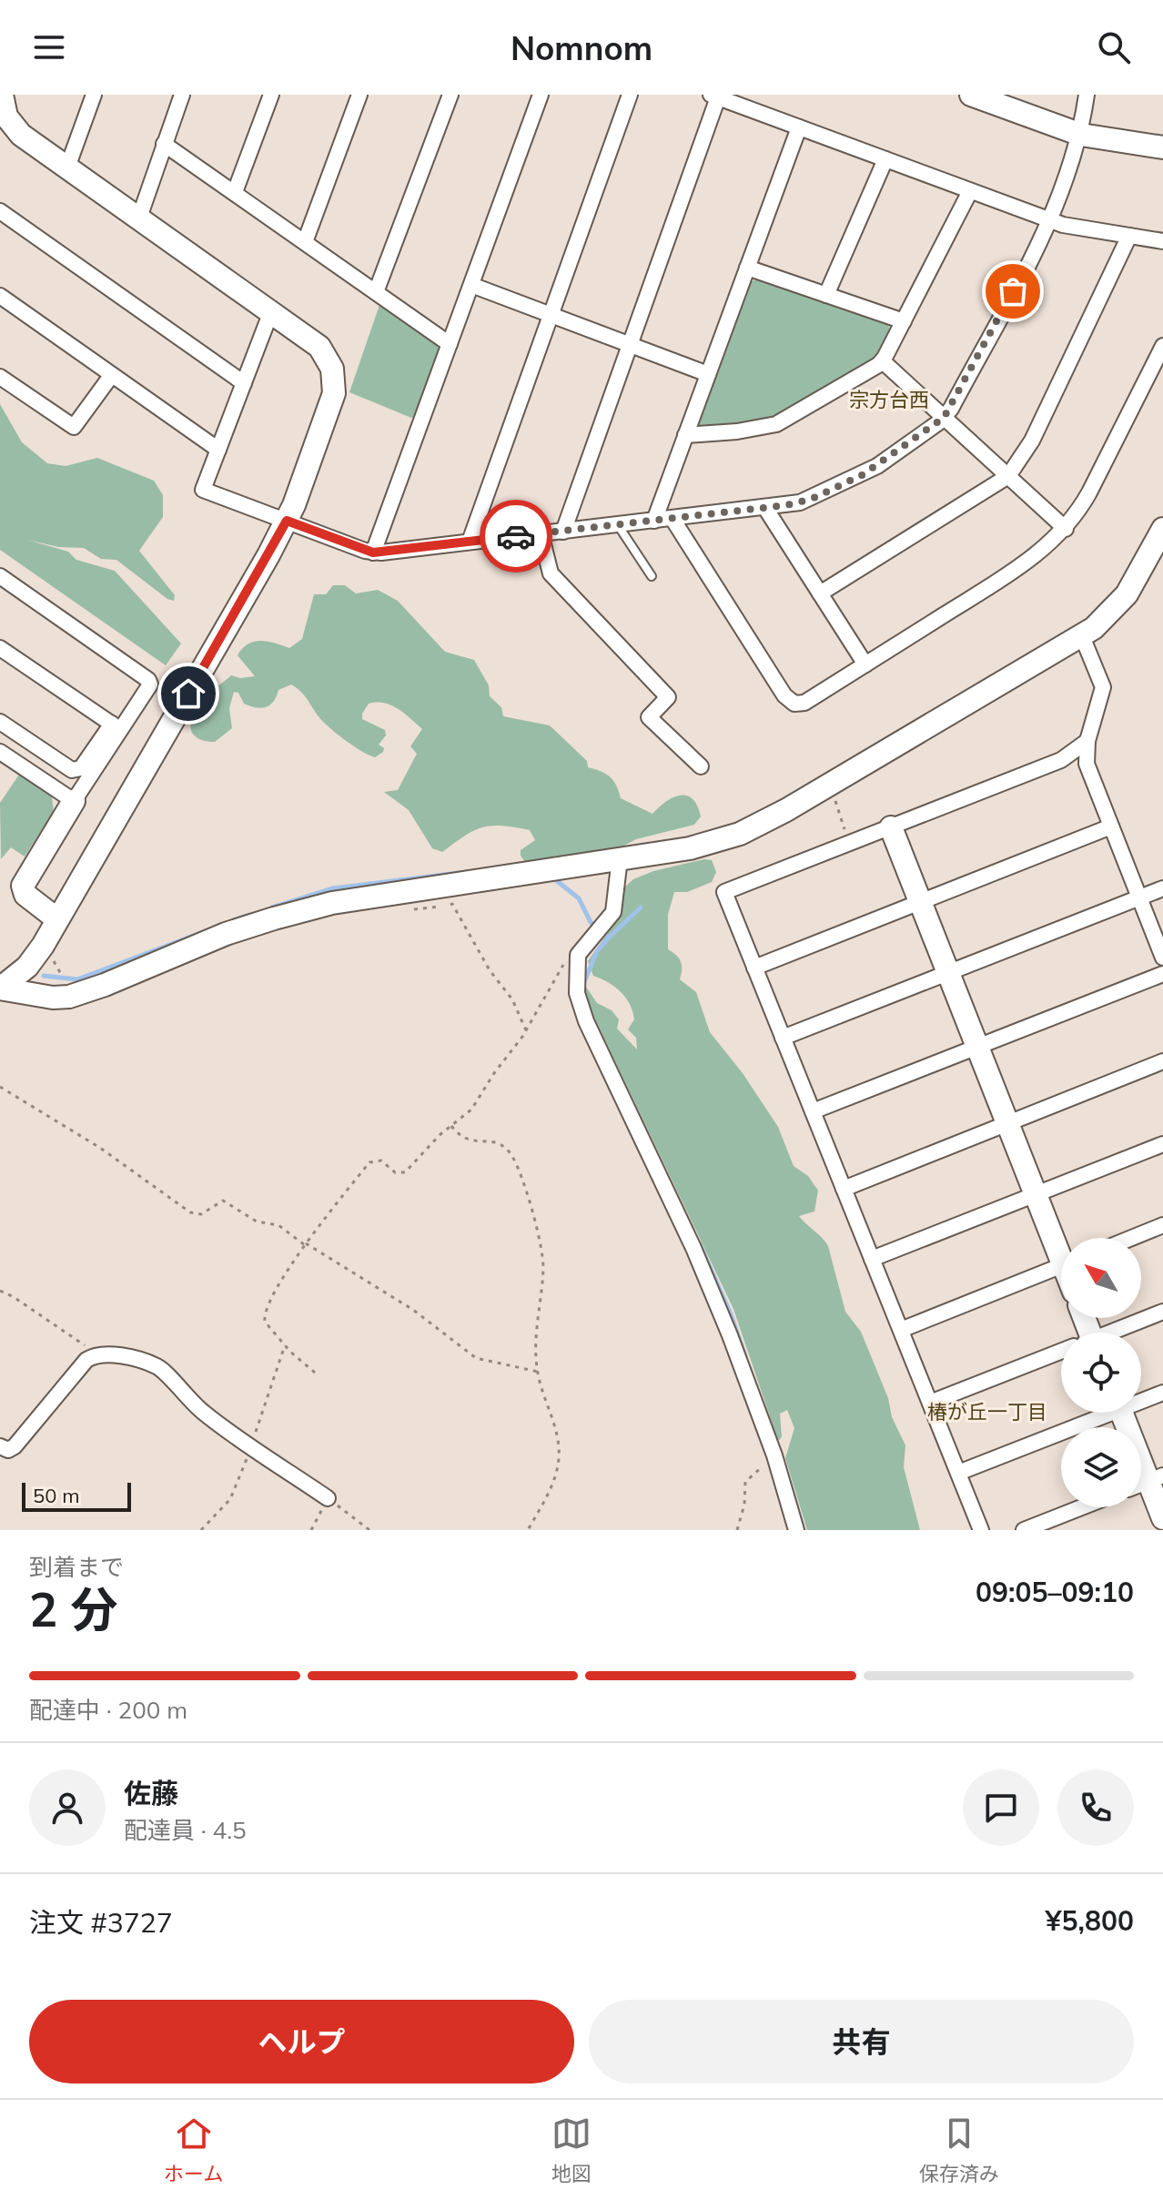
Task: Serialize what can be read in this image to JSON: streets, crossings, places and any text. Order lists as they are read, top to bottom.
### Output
{
  "districts": ["宗方台西", "椿が丘一丁目"],
  "scale_bar": "50 m",
  "north": "top left",
  "page": {
    "header": "Nomnom",
    "scale": "50 m",
    "heading": ["2 分", "到着まで", "09:05–09:10"],
    "panel": [
      "佐藤",
      "配達員 · 4.5",
      "注文 #3727",
      "¥5,800"
    ],
    "bar": "配達中 · 200 m",
    "buttons": ["ヘルプ", "共有"],
    "tabs": ["ホーム", "地図", "保存済み"]
  }
}
